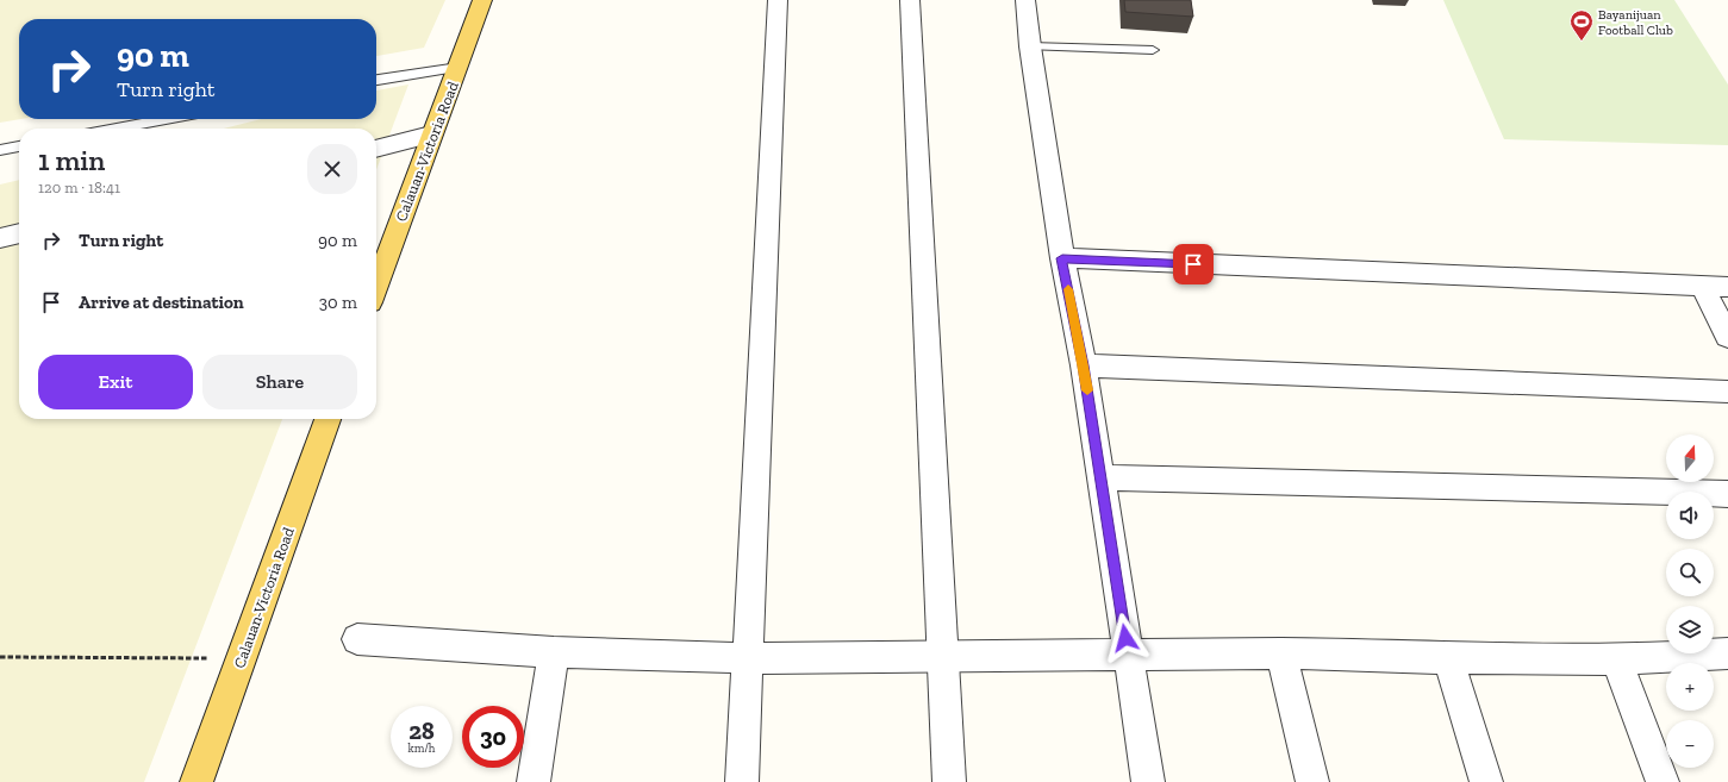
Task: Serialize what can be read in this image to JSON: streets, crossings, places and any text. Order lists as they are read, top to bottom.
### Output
{
  "streets": {
    "main road": ["Calauan-Victoria Road"]
  },
  "places": {
    "sports": ["Bayanijuan Football Club"]
  },
  "north": "top",
  "page": {
    "turn": ["90 m", "Turn right"],
    "heading": ["1 min", "120 m · 18:41"],
    "list": [
      {
        "name": "Turn right",
        "value": "90 m"
      },
      {
        "name": "Arrive at destination",
        "value": "30 m"
      }
    ],
    "buttons": ["Exit", "Share"],
    "map_buttons": ["+", "−"],
    "speed": "28 km/h",
    "limit": "30"
  }
}
